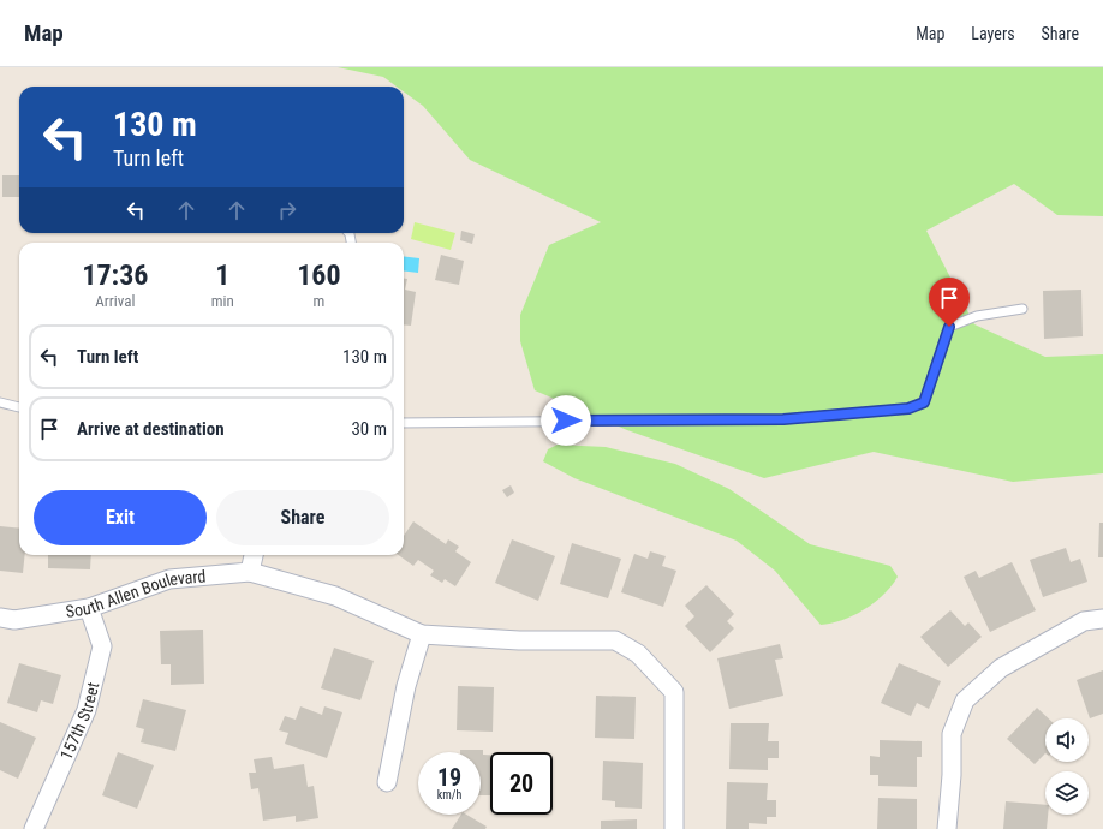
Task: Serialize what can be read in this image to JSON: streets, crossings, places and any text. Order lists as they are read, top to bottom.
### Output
{
  "streets": {
    "street": ["South Allen Boulevard", "157th Street"]
  },
  "crossings": [
    ["South Allen Boulevard", "157th Street"]
  ],
  "page": {
    "header": "Map",
    "nav": ["Map", "Layers", "Share"],
    "turn": ["130 m", "Turn left"],
    "eta": [
      "17:36",
      "Arrival",
      "1",
      "min",
      "160",
      "m"
    ],
    "list": [
      {
        "name": "Turn left",
        "value": "130 m"
      },
      {
        "name": "Arrive at destination",
        "value": "30 m"
      }
    ],
    "buttons": ["Exit", "Share"],
    "speed": "19 km/h",
    "limit": "20"
  }
}
